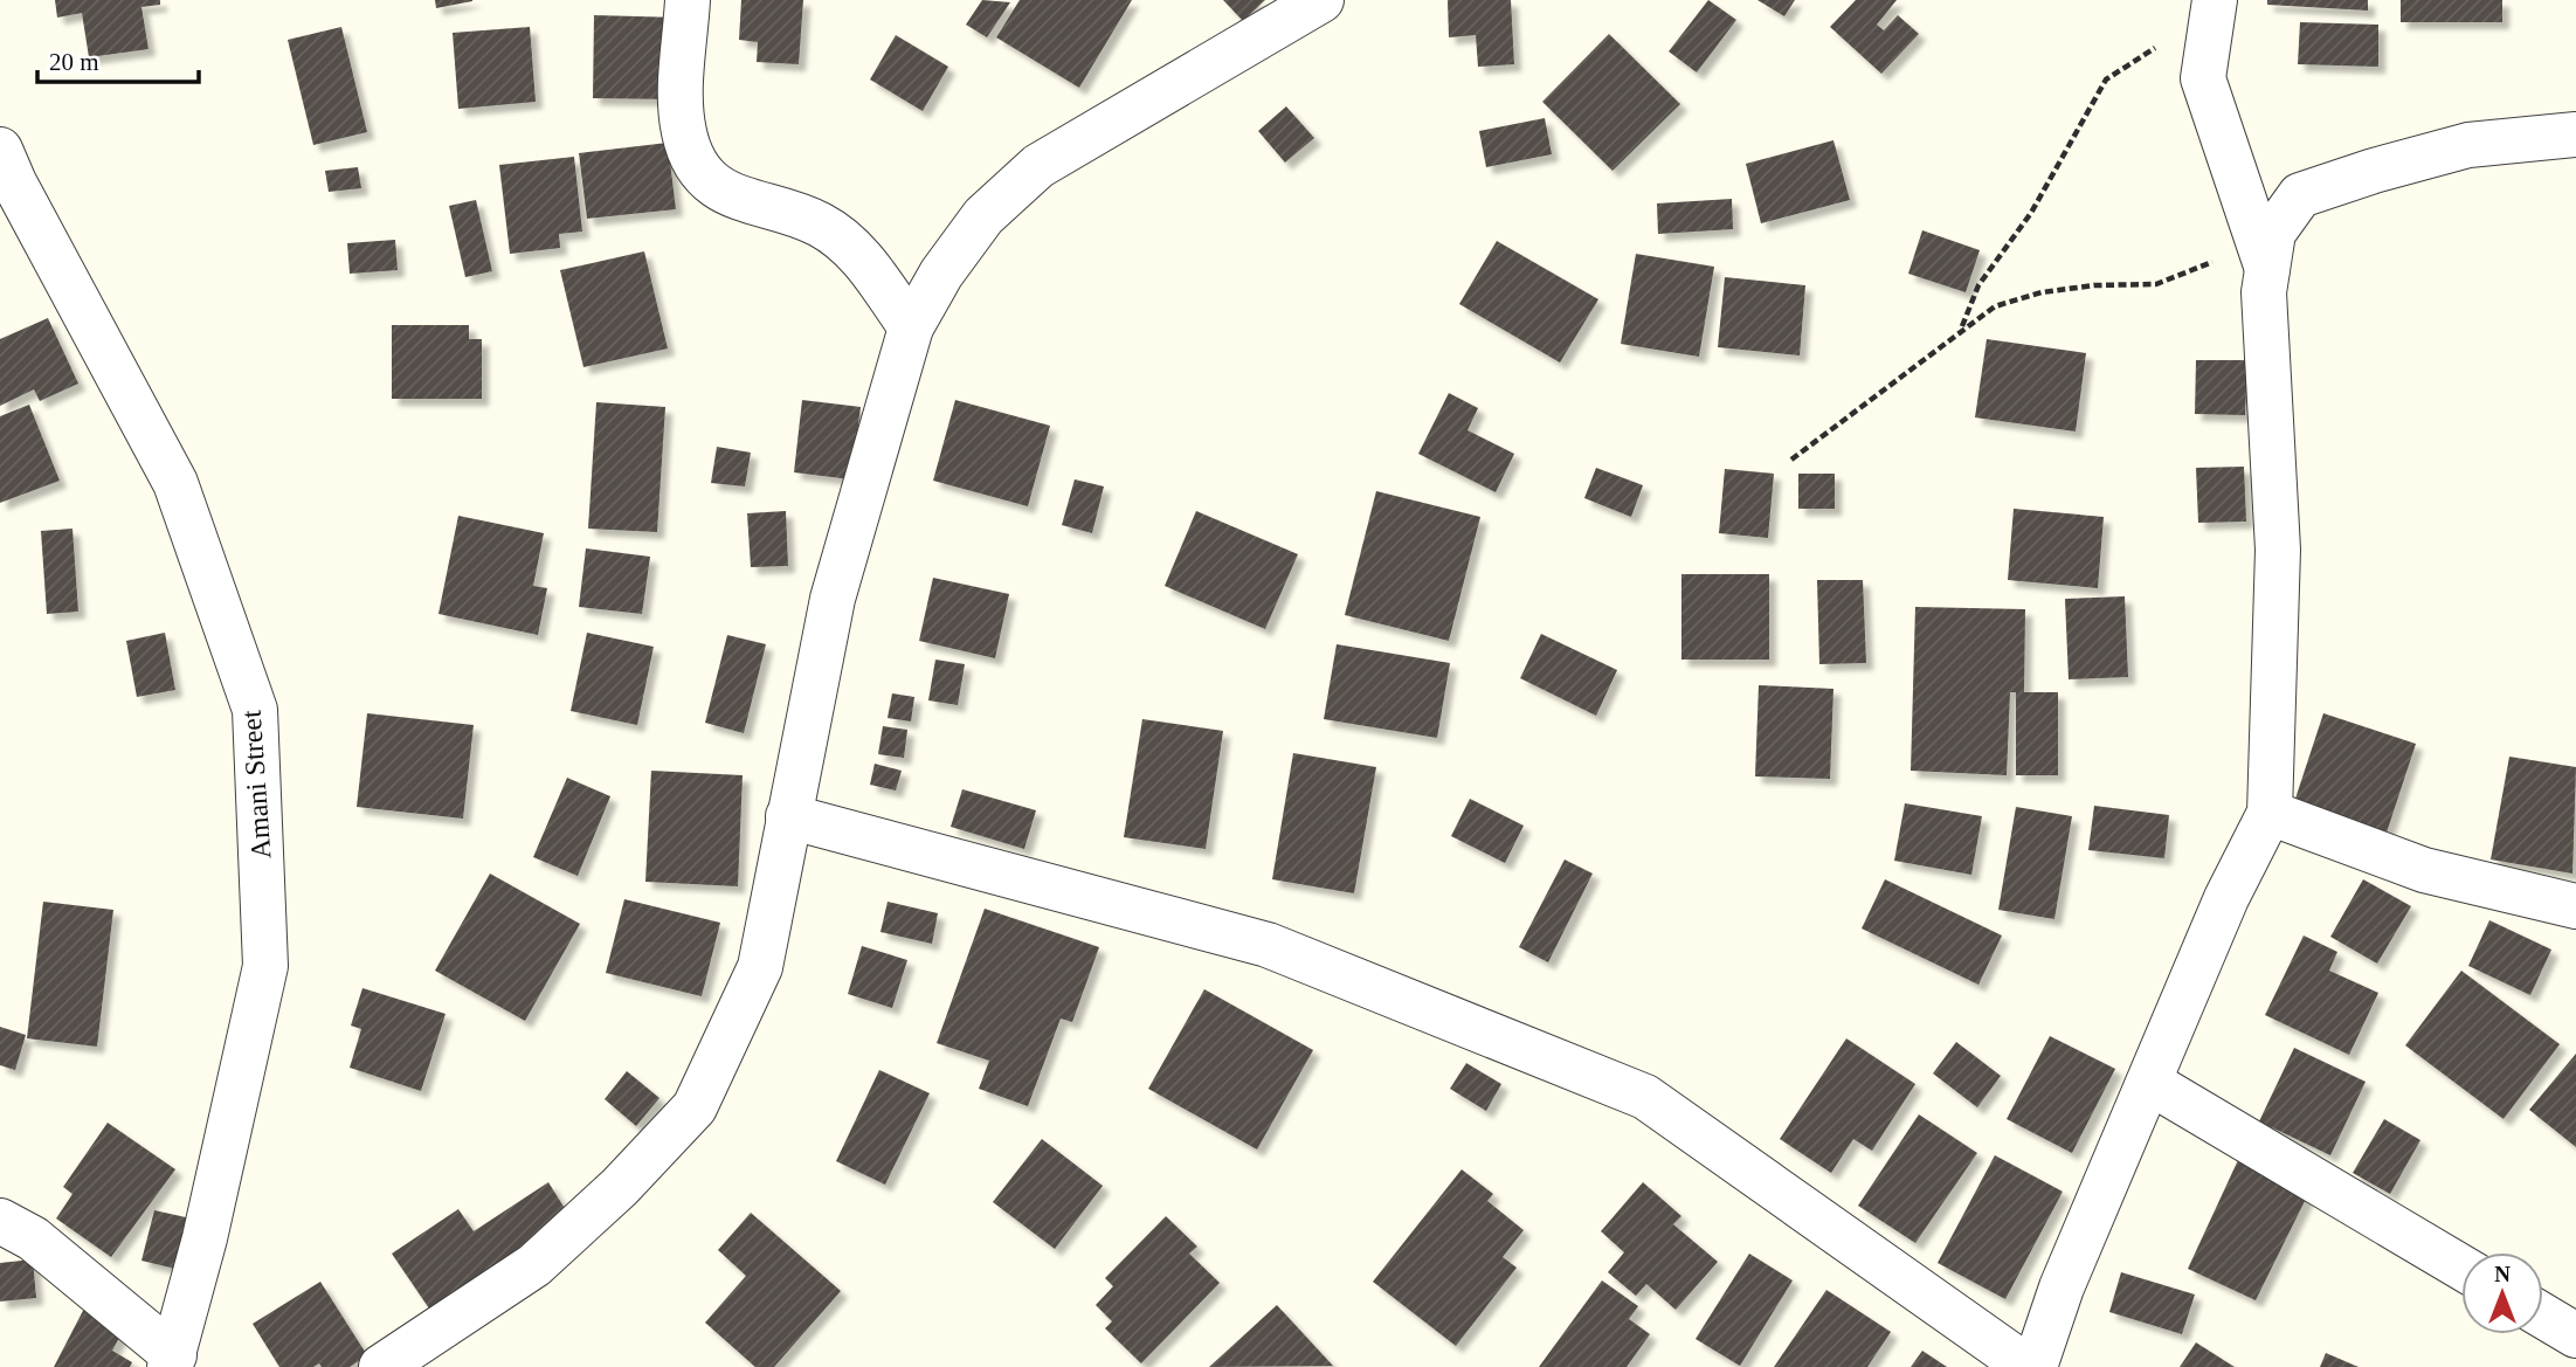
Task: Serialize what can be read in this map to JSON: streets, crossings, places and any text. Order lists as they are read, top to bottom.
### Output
{
  "streets": {
    "street": ["Amani Street"]
  },
  "scale_bar": "20 m",
  "north": "top"
}
